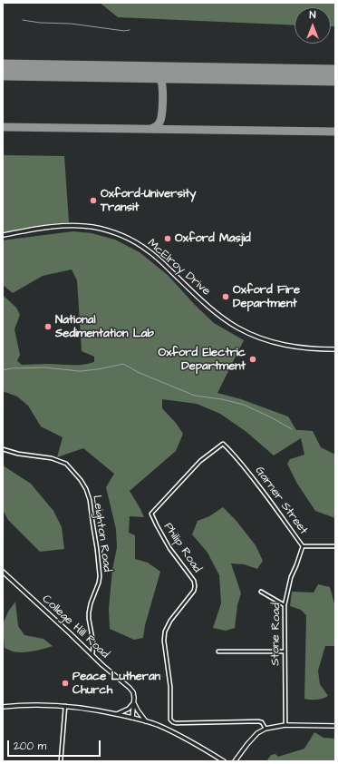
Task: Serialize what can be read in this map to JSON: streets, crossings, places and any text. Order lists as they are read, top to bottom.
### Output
{
  "streets": {
    "street": [
      "McElroy Drive",
      "Garner Street",
      "Leighton Road",
      "Philip Road",
      "College Hill Road",
      "Stone Road"
    ]
  },
  "crossings": [
    ["Garner Street", "Philip Road"],
    ["Garner Street", "Stone Road"],
    ["Leighton Road", "College Hill Road"]
  ],
  "places": [
    "Oxford-University Transit",
    "Oxford Masjid",
    "Oxford Fire Department",
    "National Sedimentation Lab",
    "Oxford Electric Department",
    "Peace Lutheran Church"
  ],
  "scale_bar": "200 m",
  "north": "top"
}
